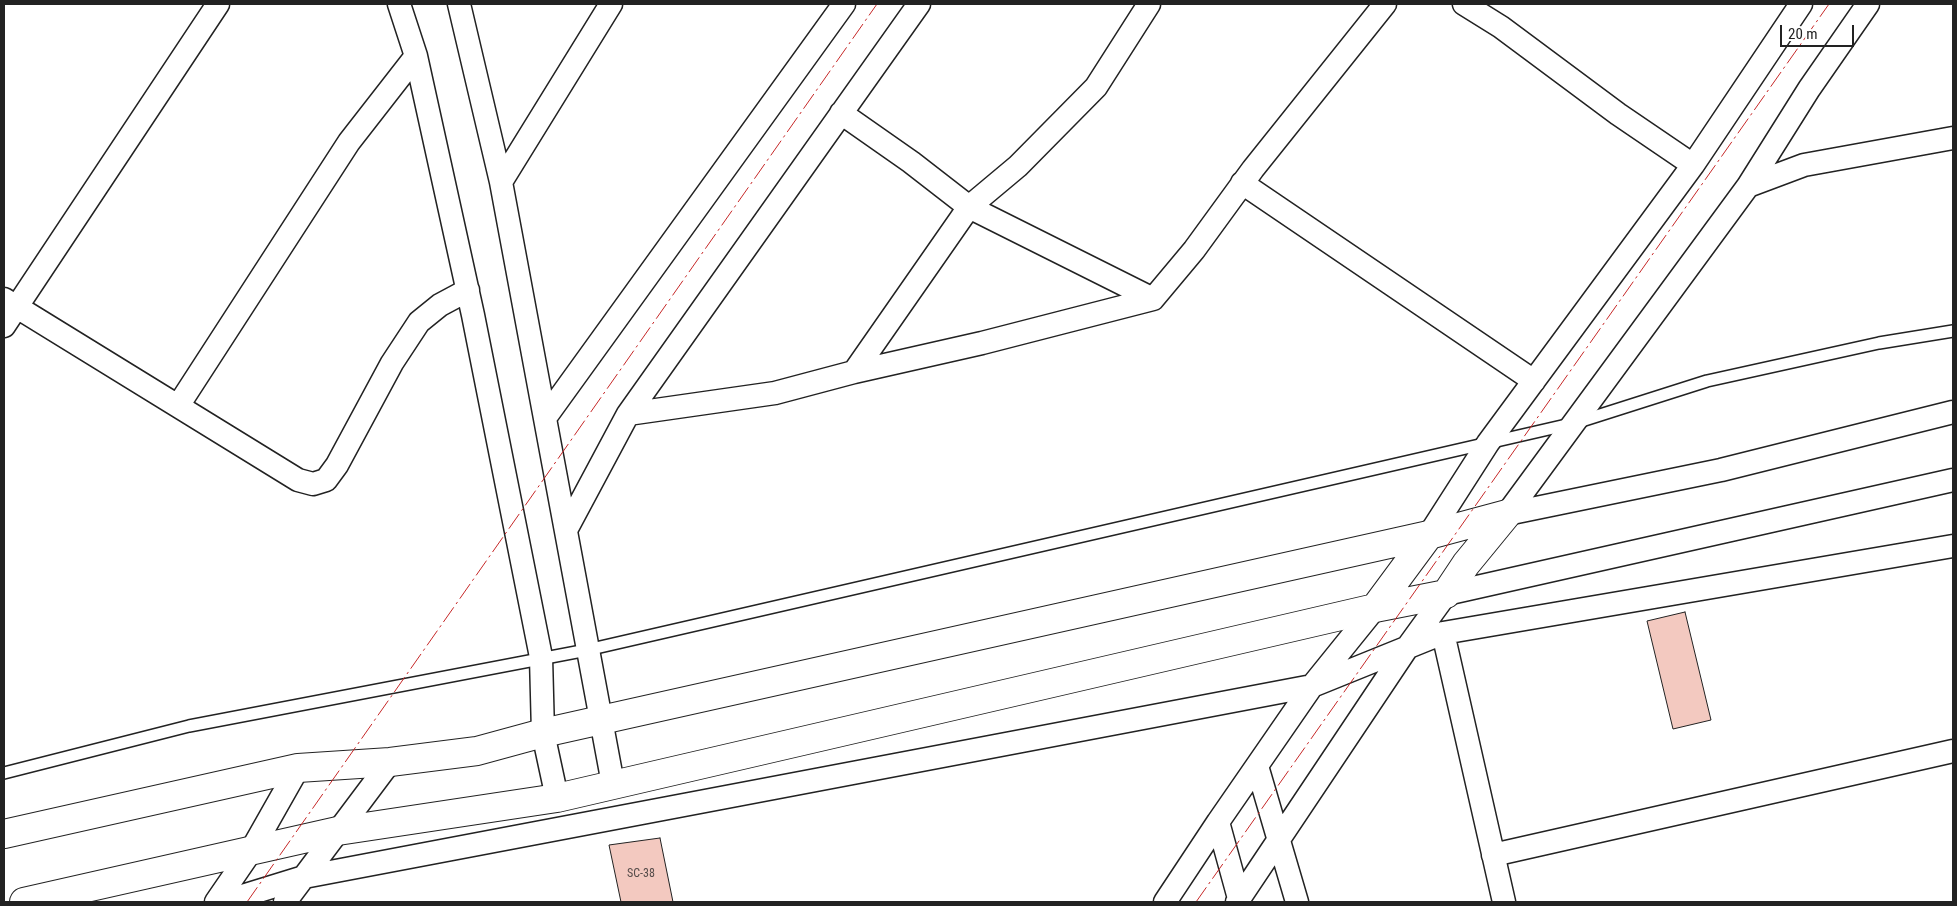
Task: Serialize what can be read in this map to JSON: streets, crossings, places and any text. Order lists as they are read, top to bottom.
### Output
{
  "house_numbers": ["SC-38"],
  "scale_bar": "20 m"
}
